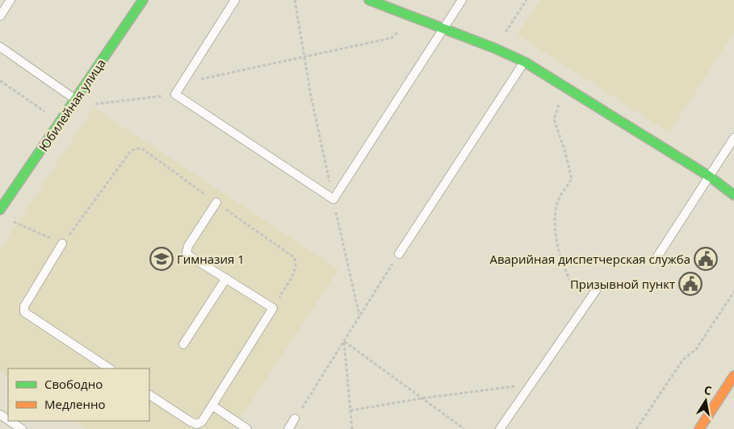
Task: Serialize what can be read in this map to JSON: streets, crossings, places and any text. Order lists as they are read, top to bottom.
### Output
{
  "streets": {
    "street": ["Юбилейная улица"]
  },
  "places": {
    "school or university": ["Гимназия 1"],
    "public building": ["Аварийная диспетчерская служба", "Призывной пункт"]
  },
  "legend": ["Свободно", "Медленно"],
  "north": "top"
}
